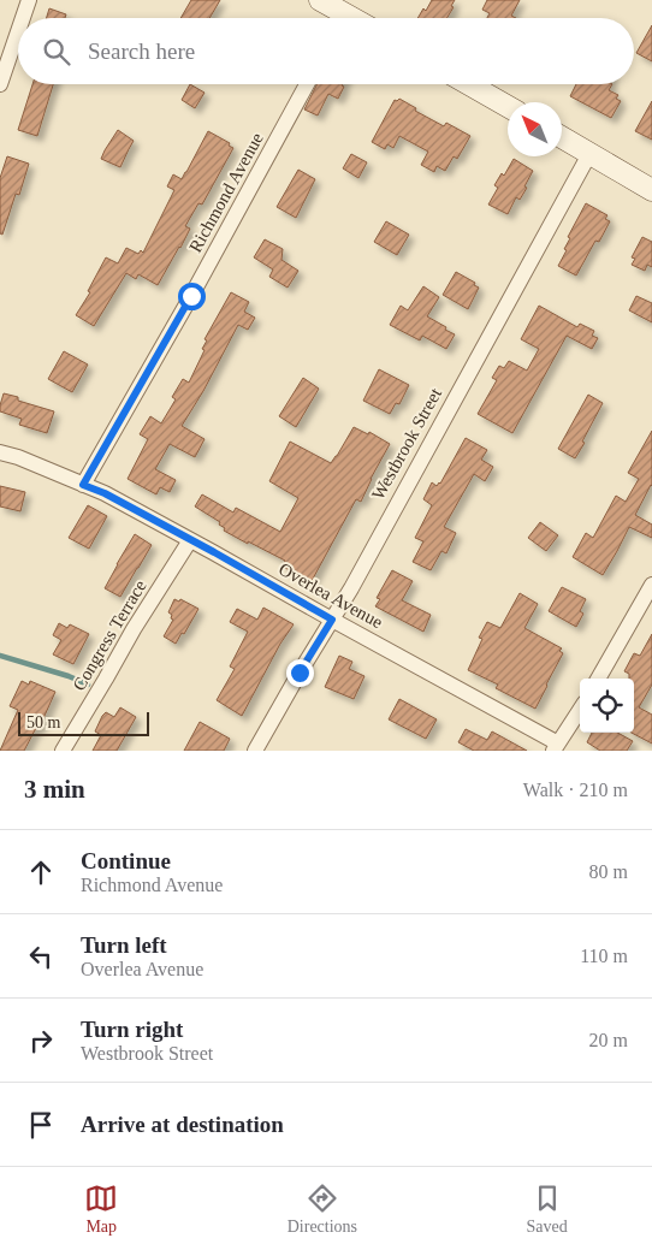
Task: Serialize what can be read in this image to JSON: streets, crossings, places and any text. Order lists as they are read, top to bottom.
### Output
{
  "streets": {
    "street": [
      "Richmond Avenue",
      "Westbrook Street",
      "Overlea Avenue",
      "Congress Terrace"
    ]
  },
  "crossings": [
    ["Richmond Avenue", "Overlea Avenue"],
    ["Westbrook Street", "Overlea Avenue"],
    ["Overlea Avenue", "Congress Terrace"]
  ],
  "scale_bar": "50 m",
  "north": "top left",
  "page": {
    "search": "Search here",
    "scale": "50 m",
    "heading": ["3 min", "Walk · 210 m"],
    "list": [
      ["Continue", "Richmond Avenue", "80 m"],
      ["Turn left", "Overlea Avenue", "110 m"],
      ["Turn right", "Westbrook Street", "20 m"],
      "Arrive at destination"
    ],
    "nav": ["Map", "Directions", "Saved"]
  }
}
